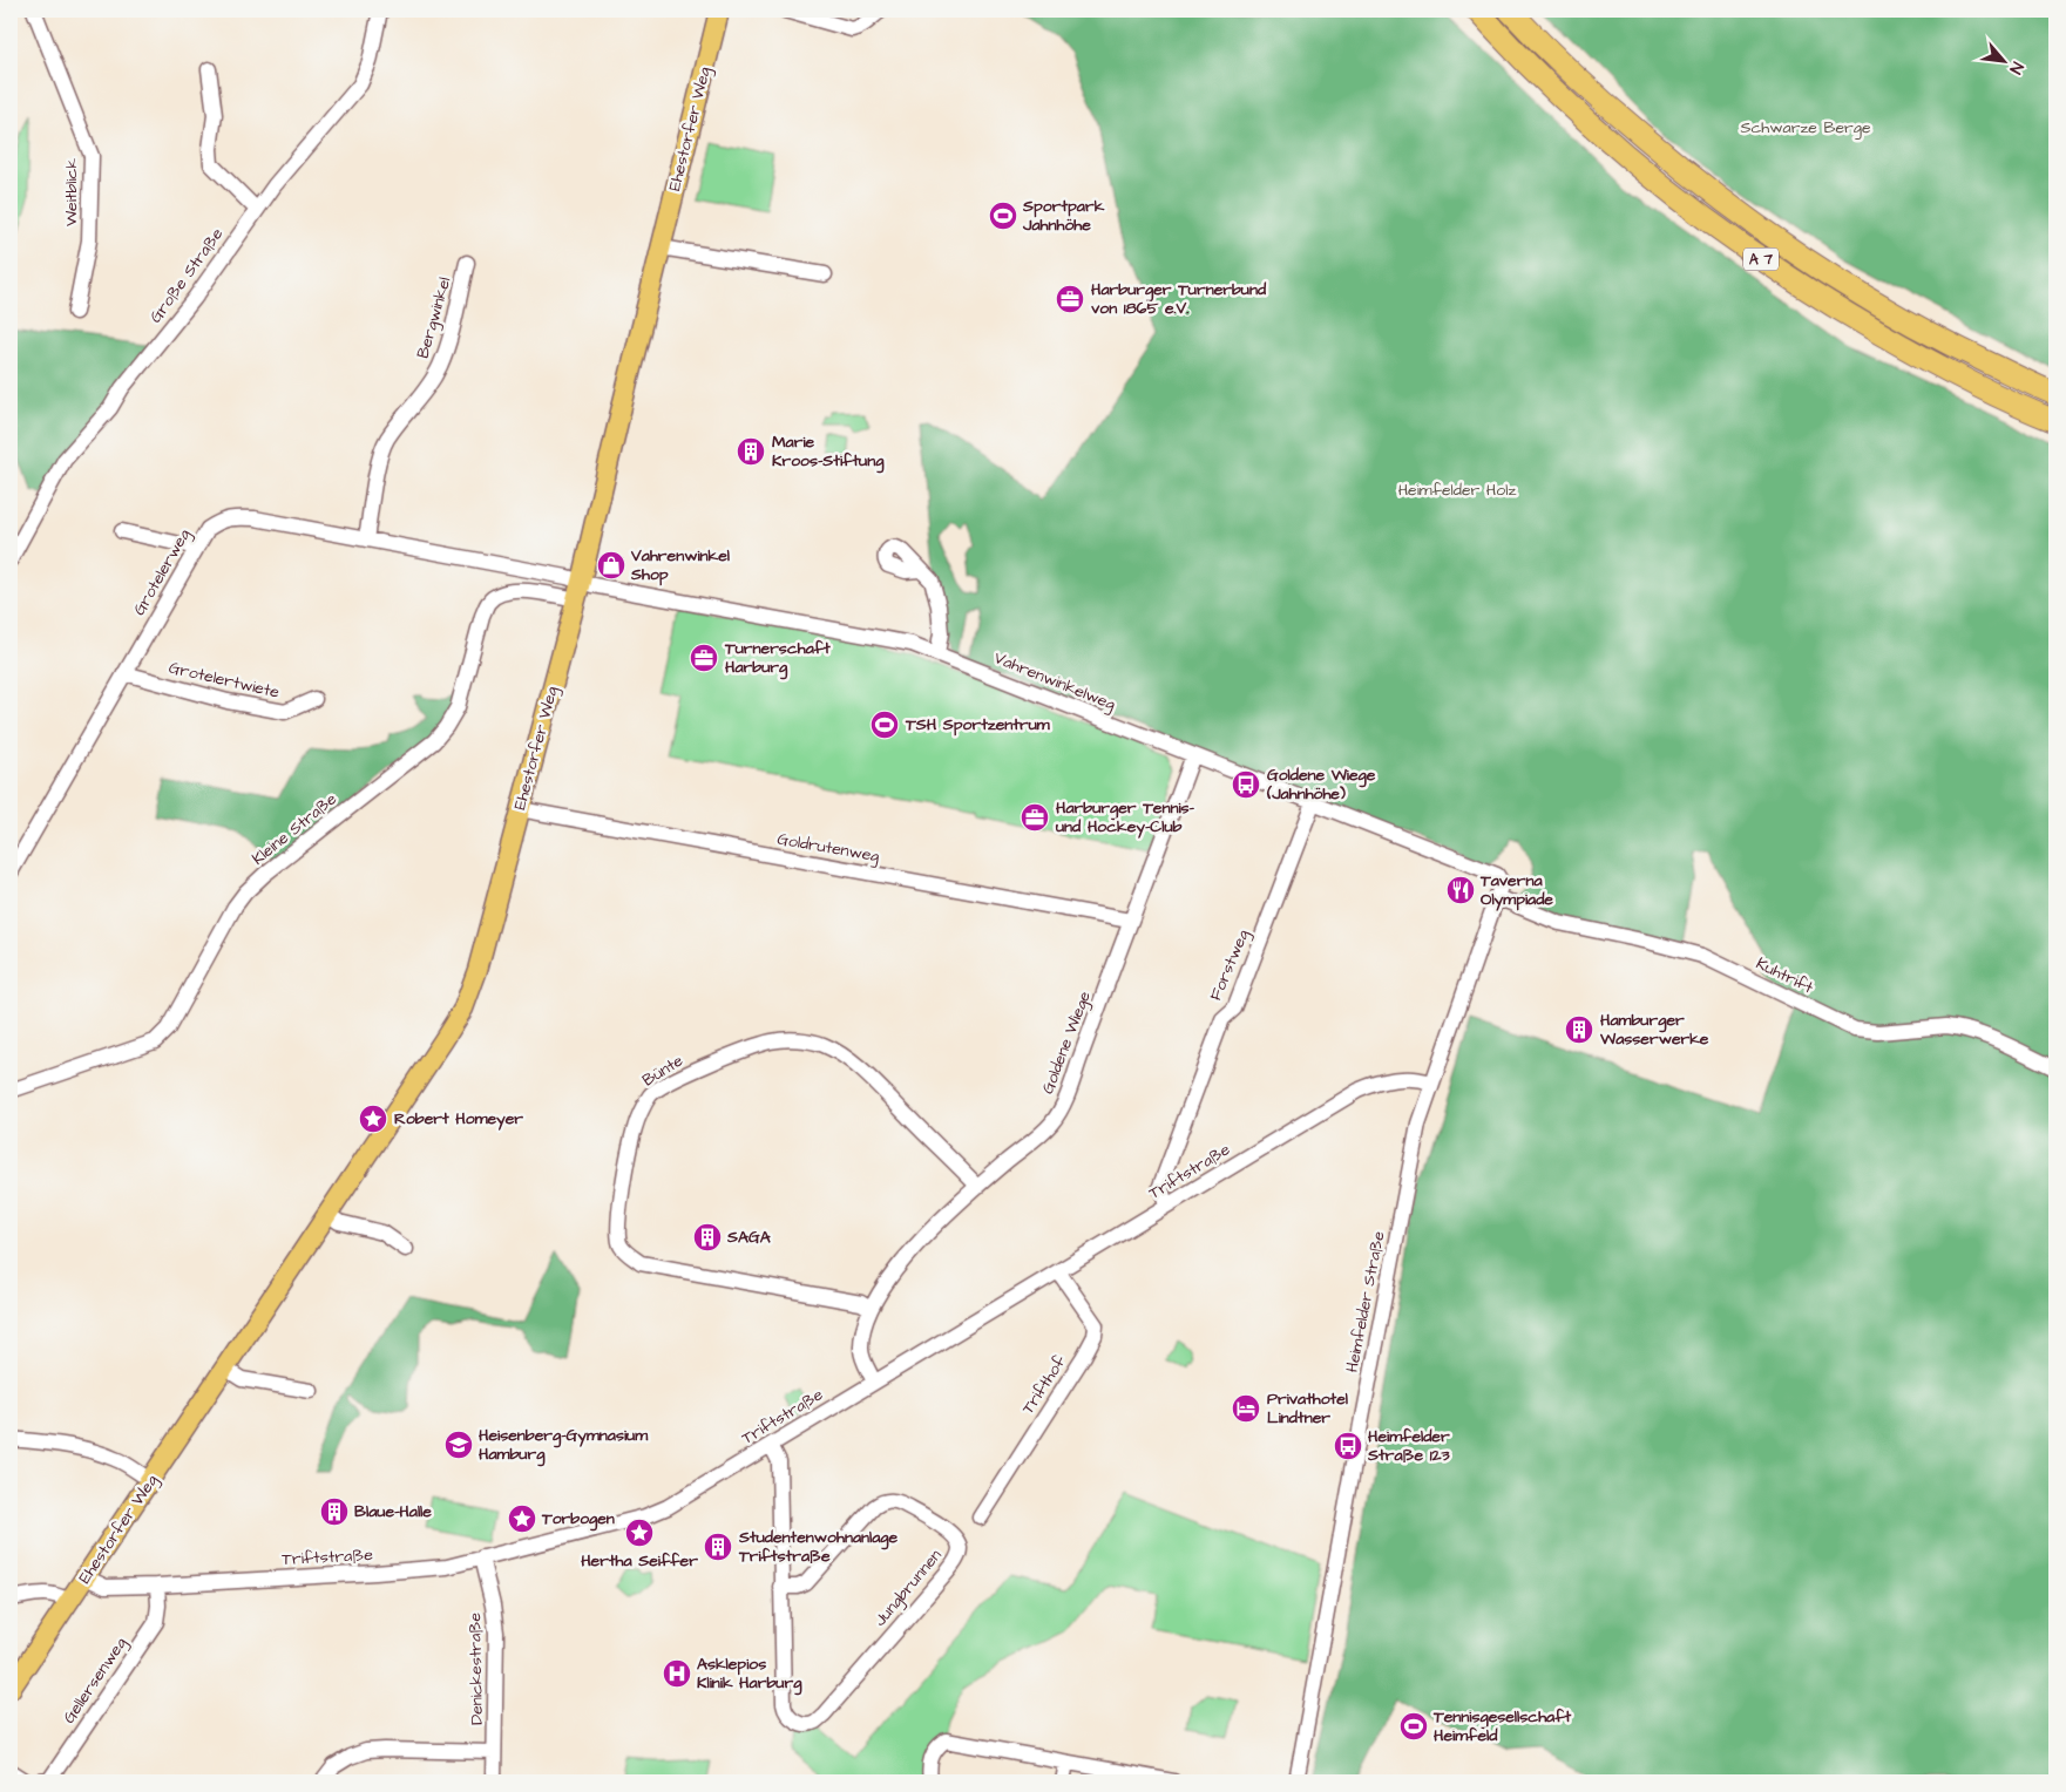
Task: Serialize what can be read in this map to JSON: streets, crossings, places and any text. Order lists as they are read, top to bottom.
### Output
{
  "streets": {
    "highway": ["A 7"],
    "main road": ["Ehestorfer Weg"],
    "street": [
      "Weitblick",
      "Große Straße",
      "Bergwinkel",
      "Grotelerweg",
      "Grotelertwiete",
      "Vahrenwinkelweg",
      "Kleine Straße",
      "Goldrutenweg",
      "Forstweg",
      "Kuhtrift",
      "Goldene Wiege",
      "Bünte",
      "Triftstraße",
      "Heimfelder Straße",
      "Trifthof",
      "Jungbrunnen",
      "Denickestraße",
      "Gellersenweg"
    ]
  },
  "crossings": [
    ["Ehestorfer Weg", "Grotelerweg"],
    ["Ehestorfer Weg", "Vahrenwinkelweg"],
    ["Ehestorfer Weg", "Kleine Straße"],
    ["Ehestorfer Weg", "Goldrutenweg"],
    ["Ehestorfer Weg", "Triftstraße"],
    ["Bergwinkel", "Grotelerweg"],
    ["Grotelerweg", "Grotelertwiete"],
    ["Grotelerweg", "Vahrenwinkelweg"],
    ["Grotelerweg", "Kleine Straße"],
    ["Vahrenwinkelweg", "Kleine Straße"],
    ["Vahrenwinkelweg", "Forstweg"],
    ["Vahrenwinkelweg", "Goldene Wiege"],
    ["Vahrenwinkelweg", "Heimfelder Straße"],
    ["Goldrutenweg", "Goldene Wiege"],
    ["Forstweg", "Triftstraße"],
    ["Kuhtrift", "Heimfelder Straße"],
    ["Goldene Wiege", "Bünte"],
    ["Goldene Wiege", "Triftstraße"],
    ["Triftstraße", "Heimfelder Straße"],
    ["Triftstraße", "Trifthof"],
    ["Triftstraße", "Denickestraße"],
    ["Triftstraße", "Gellersenweg"]
  ],
  "parks": ["Schwarze Berge", "Heimfelder Holz"],
  "places": {
    "sports": ["Sportpark Jahnhöhe", "TSH Sportzentrum", "Tennisgesellschaft Heimfeld"],
    "office": ["Harburger Turnerbund von 1865 e.V.", "Turnerschaft Harburg", "Harburger Tennis- und Hockey-Club"],
    "building": [
      "Marie Kroos-Stiftung",
      "Hamburger Wasserwerke",
      "SAGA",
      "Blaue-Halle",
      "Studentenwohnanlage Triftstraße"
    ],
    "shop": ["Vahrenwinkel Shop"],
    "bus stop": ["Goldene Wiege (Jahnhöhe)", "Heimfelder Straße 123"],
    "restaurant": ["Taverna Olympiade"],
    "place": ["Robert Homeyer", "Torbogen", "Hertha Seiffer"],
    "hotel": ["Privathotel Lindtner"],
    "school or university": ["Heisenberg-Gymnasium Hamburg"],
    "hospital": ["Asklepios Klinik Harburg"]
  },
  "north": "bottom right"
}
